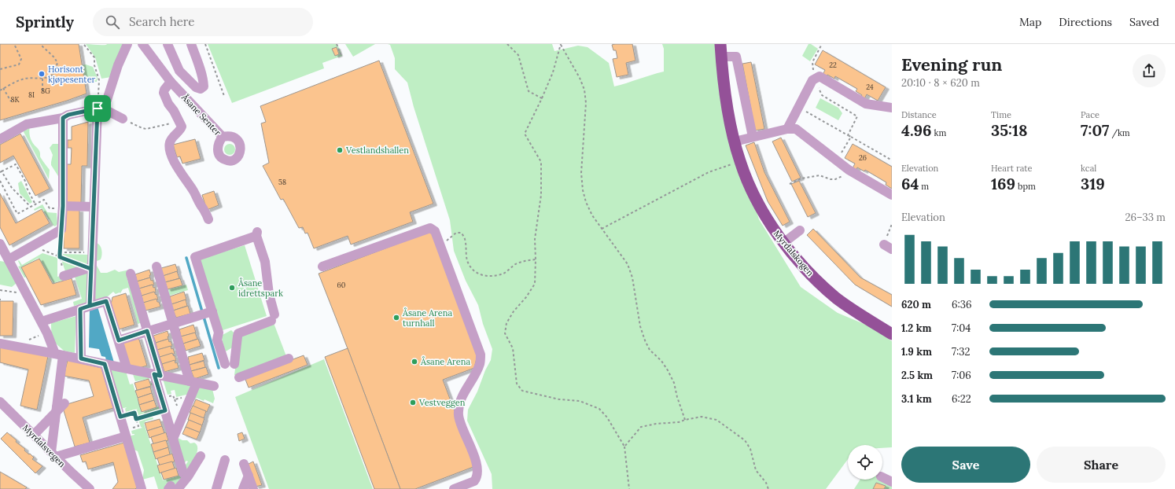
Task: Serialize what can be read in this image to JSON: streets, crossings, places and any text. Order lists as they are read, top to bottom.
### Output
{
  "streets": {
    "main road": ["Myrdalskogen"],
    "street": ["Åsane Senter", "Myrdalsvegen"]
  },
  "places": [
    "Horisont kjøpesenter",
    "Vestlandshallen",
    "Åsane idrettspark",
    "Åsane Arena turnhall",
    "Åsane Arena",
    "Vestveggen"
  ],
  "house_numbers": [
    "22",
    "24",
    "8G",
    "8I",
    "8K",
    "26",
    "58",
    "60"
  ],
  "page": {
    "header": "Sprintly",
    "search": "Search here",
    "nav": ["Map", "Directions", "Saved"],
    "heading": ["Evening run", "20:10 · 8 × 620 m"],
    "stats": [
      ["Distance", "4.96 km"],
      ["Time", "35:18"],
      ["Pace", "7:07 /km"],
      ["Elevation", "64 m"],
      ["Heart rate", "169 bpm"],
      ["kcal", "319"]
    ],
    "chart": ["Elevation", "26–33 m"],
    "list": [
      {
        "name": "620 m",
        "note": "6:36"
      },
      {
        "name": "1.2 km",
        "note": "7:04"
      },
      {
        "name": "1.9 km",
        "note": "7:32"
      },
      {
        "name": "2.5 km",
        "note": "7:06"
      },
      {
        "name": "3.1 km",
        "note": "6:22"
      }
    ],
    "buttons": ["Save", "Share"]
  }
}
